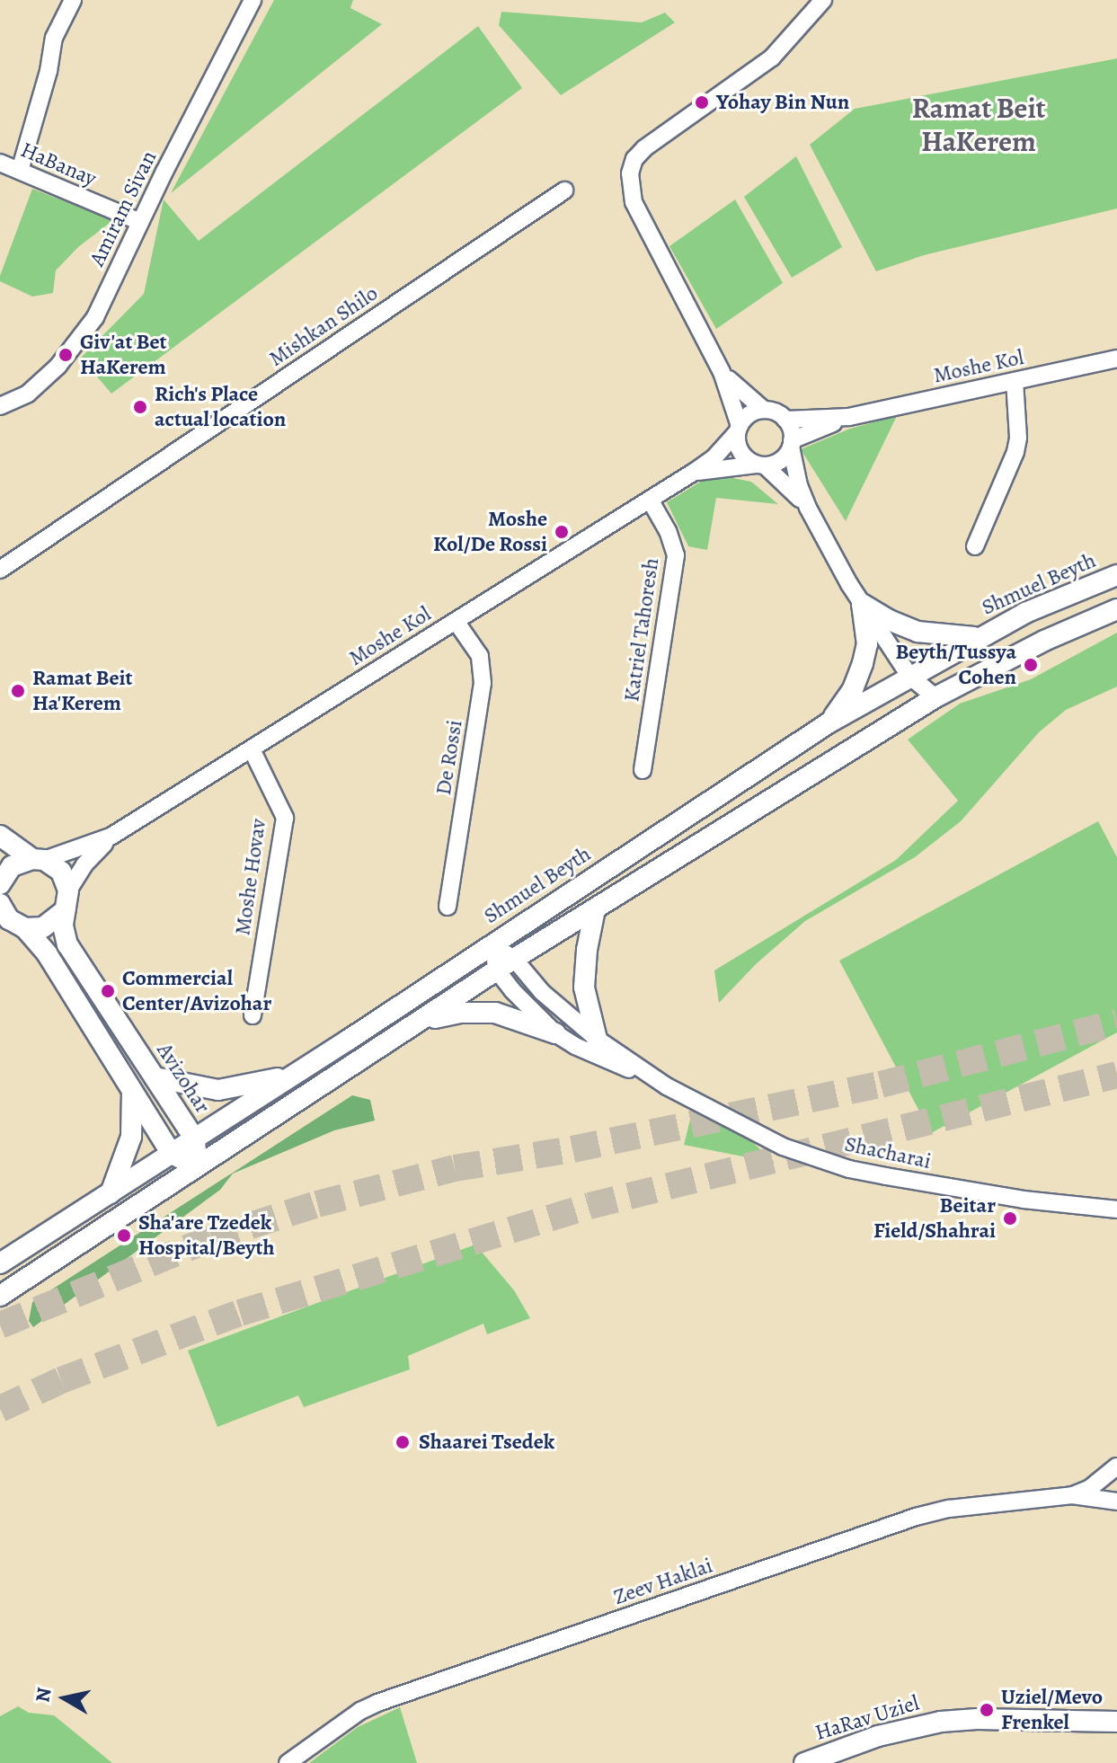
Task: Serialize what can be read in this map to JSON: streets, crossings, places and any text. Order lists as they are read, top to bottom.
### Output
{
  "streets": {
    "street": [
      "HaBanay",
      "Amiram Sivan",
      "Mishkan Shilo",
      "Moshe Kol",
      "Shmuel Beyth",
      "Katriel Tahoresh",
      "De Rossi",
      "Moshe Hovav",
      "Avizohar",
      "Shacharai",
      "Zeev Haklai",
      "HaRav Uziel"
    ]
  },
  "crossings": [
    ["HaBanay", "Amiram Sivan"],
    ["Moshe Kol", "Katriel Tahoresh"],
    ["Moshe Kol", "De Rossi"],
    ["Moshe Kol", "Moshe Hovav"],
    ["Moshe Kol", "Avizohar"],
    ["Shmuel Beyth", "Avizohar"],
    ["Shmuel Beyth", "Shacharai"]
  ],
  "districts": ["Ramat Beit HaKerem"],
  "places": [
    "Yohay Bin Nun",
    "Giv'at Bet HaKerem",
    "Rich's Place actual location",
    "Moshe Kol/De Rossi",
    "Beyth/Tussya Cohen",
    "Ramat Beit Ha'Kerem",
    "Commercial Center/Avizohar",
    "Beitar Field/Shahrai",
    "Sha'are Tzedek Hospital/Beyth",
    "Shaarei Tsedek",
    "Uziel/Mevo Frenkel"
  ],
  "north": "left"
}
